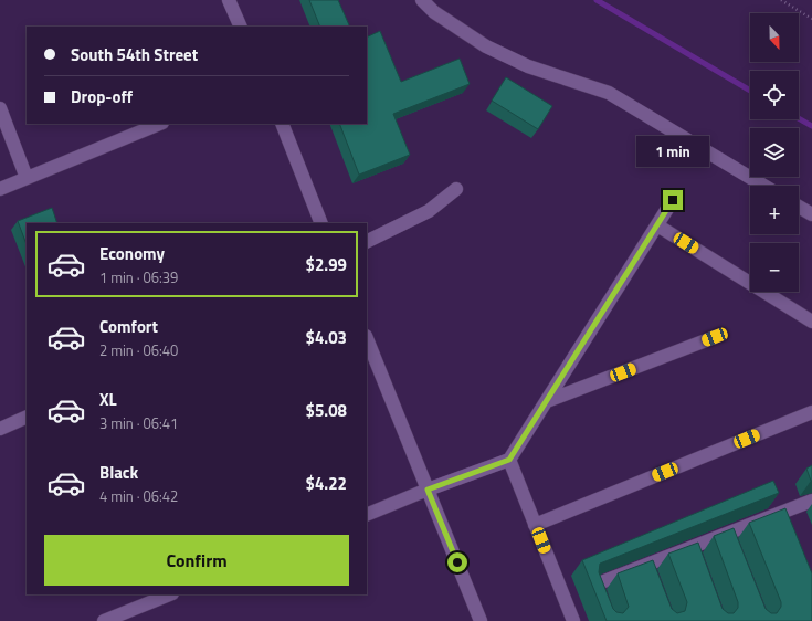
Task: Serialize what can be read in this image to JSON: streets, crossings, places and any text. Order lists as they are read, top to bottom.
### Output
{
  "north": "bottom",
  "page": {
    "map_buttons": ["+", "−"],
    "banner": ["South 54th Street", "Drop-off"],
    "bubble": "1 min",
    "list": [
      {
        "name": "Economy",
        "note": "1 min · 06:39",
        "value": "$2.99"
      },
      {
        "name": "Comfort",
        "note": "2 min · 06:40",
        "value": "$4.03"
      },
      {
        "name": "XL",
        "note": "3 min · 06:41",
        "value": "$5.08"
      },
      {
        "name": "Black",
        "note": "4 min · 06:42",
        "value": "$4.22"
      }
    ],
    "buttons": "Confirm"
  }
}
